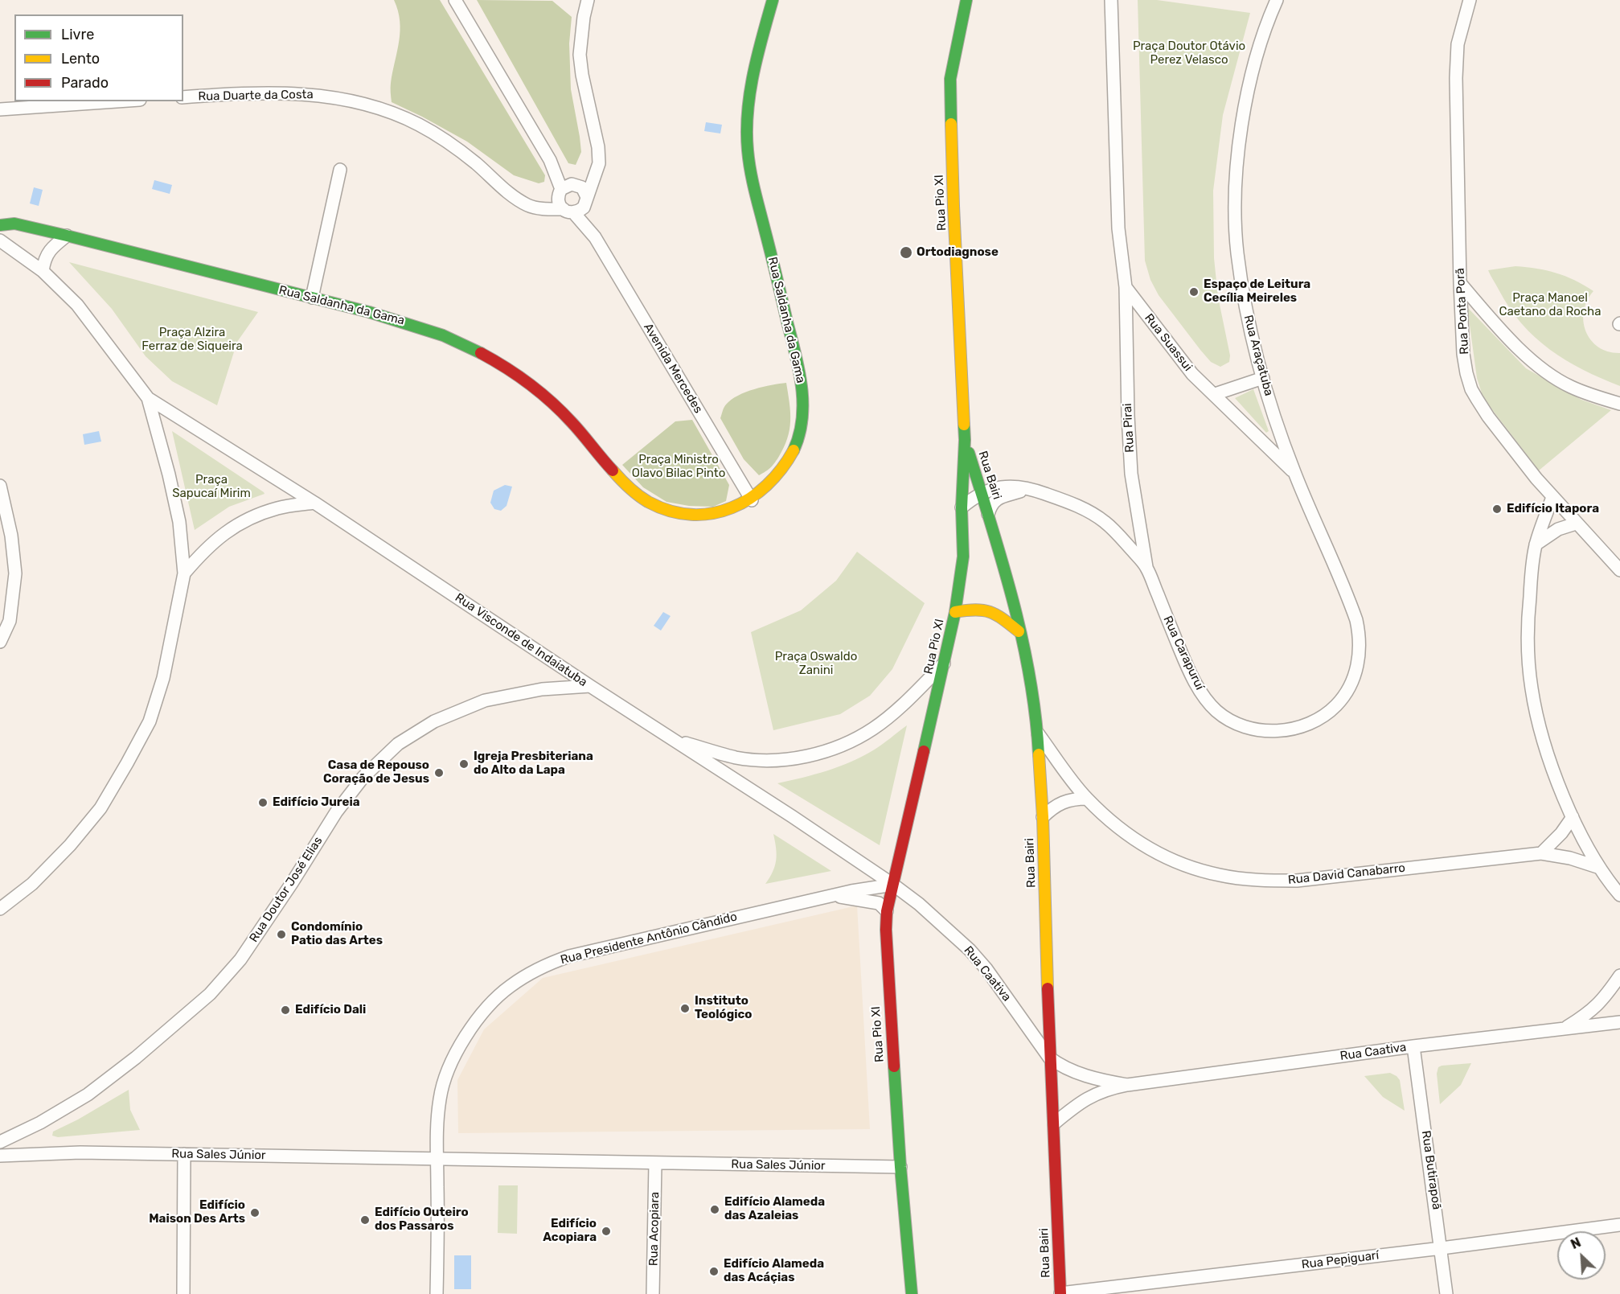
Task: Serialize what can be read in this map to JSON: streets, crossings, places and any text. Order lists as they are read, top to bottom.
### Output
{
  "streets": {
    "main road": ["Rua Pio XI", "Rua Saldanha da Gama", "Rua Bairi"],
    "street": [
      "Rua Duarte da Costa",
      "Rua Ponta Porã",
      "Rua Suassui",
      "Rua Araçatuba",
      "Avenida Mercedes",
      "Rua Pirai",
      "Rua Visconde de Indaiatuba",
      "Rua Carapuruí",
      "Rua David Canabarro",
      "Rua Doutor José Elias",
      "Rua Presidente Antônio Cândido",
      "Rua Caativa",
      "Rua Sales Júnior",
      "Rua Butirapoã",
      "Rua Acopiara",
      "Rua Pepiguarí"
    ]
  },
  "crossings": [
    ["Rua Duarte da Costa", "Avenida Mercedes"],
    ["Rua Pio XI", "Rua Bairi"],
    ["Rua Pio XI", "Rua Visconde de Indaiatuba"],
    ["Rua Pio XI", "Rua Carapuruí"],
    ["Rua Pio XI", "Rua Presidente Antônio Cândido"],
    ["Rua Pio XI", "Rua Caativa"],
    ["Rua Pio XI", "Rua Sales Júnior"],
    ["Rua Saldanha da Gama", "Avenida Mercedes"],
    ["Rua Suassui", "Rua Araçatuba"],
    ["Rua Suassui", "Rua Pirai"],
    ["Rua Araçatuba", "Rua Carapuruí"],
    ["Rua Pirai", "Rua Carapuruí"],
    ["Rua Bairi", "Rua Carapuruí"],
    ["Rua Bairi", "Rua David Canabarro"],
    ["Rua Bairi", "Rua Caativa"],
    ["Rua Bairi", "Rua Pepiguarí"],
    ["Rua Visconde de Indaiatuba", "Rua Doutor José Elias"],
    ["Rua Visconde de Indaiatuba", "Rua Presidente Antônio Cândido"],
    ["Rua Visconde de Indaiatuba", "Rua Caativa"],
    ["Rua Presidente Antônio Cândido", "Rua Caativa"],
    ["Rua Presidente Antônio Cândido", "Rua Sales Júnior"],
    ["Rua Caativa", "Rua Butirapoã"],
    ["Rua Sales Júnior", "Rua Acopiara"],
    ["Rua Butirapoã", "Rua Pepiguarí"]
  ],
  "parks": [
    "Praça Doutor Otávio Perez Velasco",
    "Praça Manoel Caetano da Rocha",
    "Praça Alzira Ferraz de Siqueira",
    "Praça Ministro Olavo Bilac Pinto",
    "Praça Sapucaí Mirim",
    "Praça Oswaldo Zanini"
  ],
  "places": [
    "Ortodiagnose",
    "Espaço de Leitura Cecília Meireles",
    "Edifício Itapora",
    "Igreja Presbiteriana do Alto da Lapa",
    "Casa de Repouso Coração de Jesus",
    "Edifício Jureia",
    "Condomínio Patio das Artes",
    "Instituto Teológico",
    "Edifício Dali",
    "Edifício Alameda das Azaleias",
    "Edifício Maison Des Arts",
    "Edifício Outeiro dos Passaros",
    "Edifício Acopiara",
    "Edifício Alameda das Acáçias"
  ],
  "legend": ["Livre", "Lento", "Parado"],
  "north": "top left"
}
